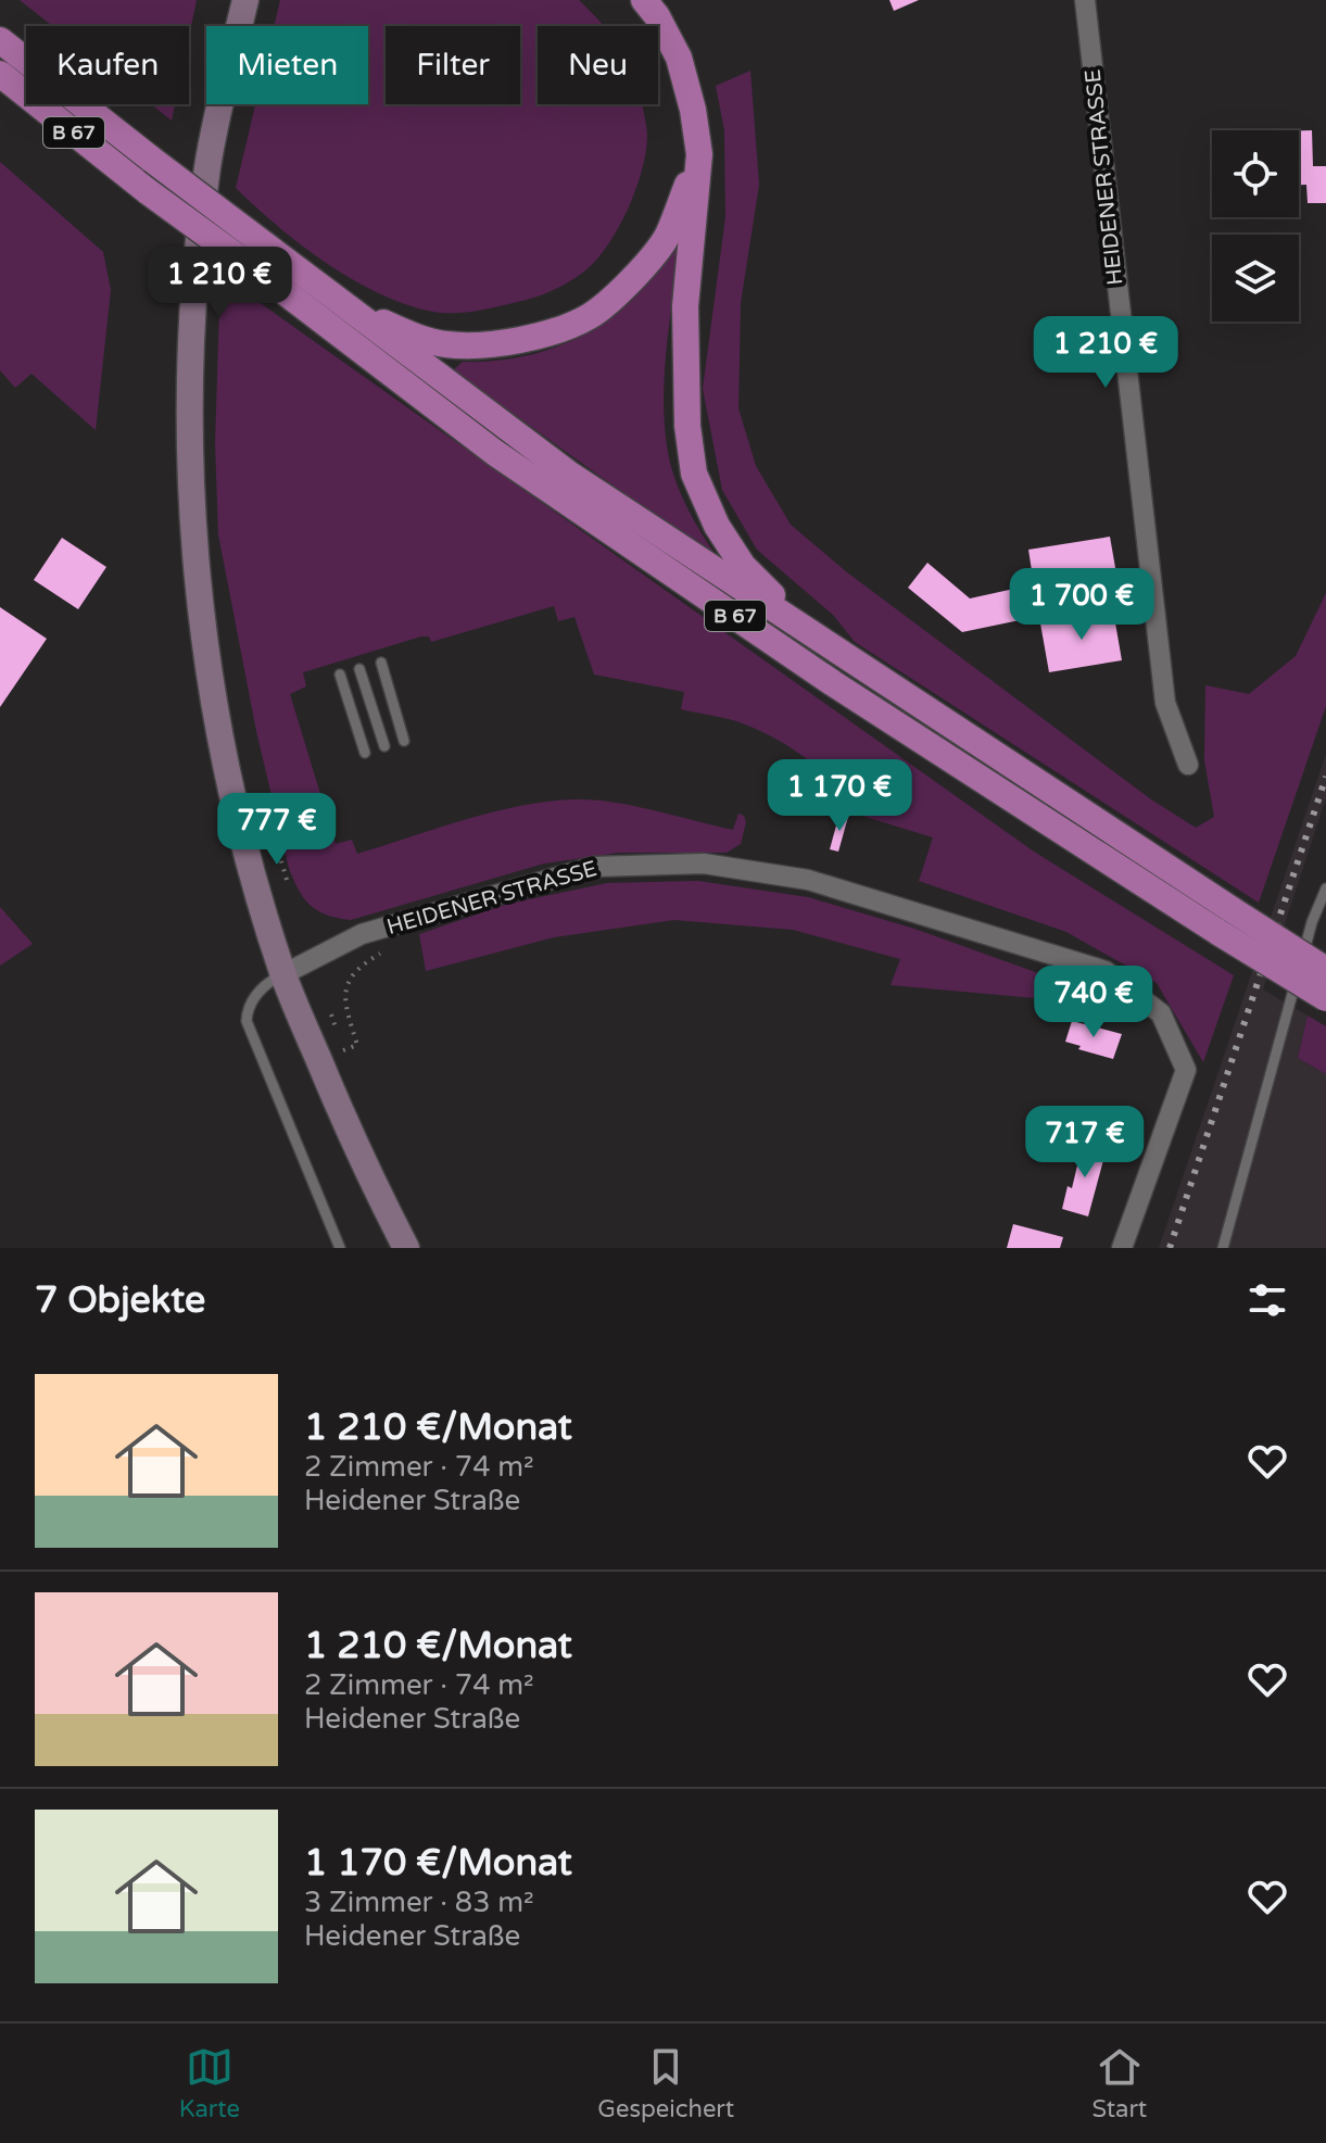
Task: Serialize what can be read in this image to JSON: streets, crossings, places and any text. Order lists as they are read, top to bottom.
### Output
{
  "streets": {
    "highway": ["B 67"],
    "street": ["HEIDENER STRASSE"]
  },
  "page": {
    "chip": [
      "Kaufen",
      "Mieten",
      "Filter",
      "Neu"
    ],
    "price": [
      "1 210 €",
      "1 210 €",
      "1 700 €",
      "1 170 €",
      "777 €",
      "740 €",
      "717 €"
    ],
    "heading": "7 Objekte",
    "list": [
      {
        "name": "1 210 €/Monat",
        "note": "2 Zimmer · 74 m² · Heidener Straße"
      },
      {
        "name": "1 210 €/Monat",
        "note": "2 Zimmer · 74 m² · Heidener Straße"
      },
      {
        "name": "1 170 €/Monat",
        "note": "3 Zimmer · 83 m² · Heidener Straße"
      }
    ],
    "tabs": ["Karte", "Gespeichert", "Start"]
  }
}
